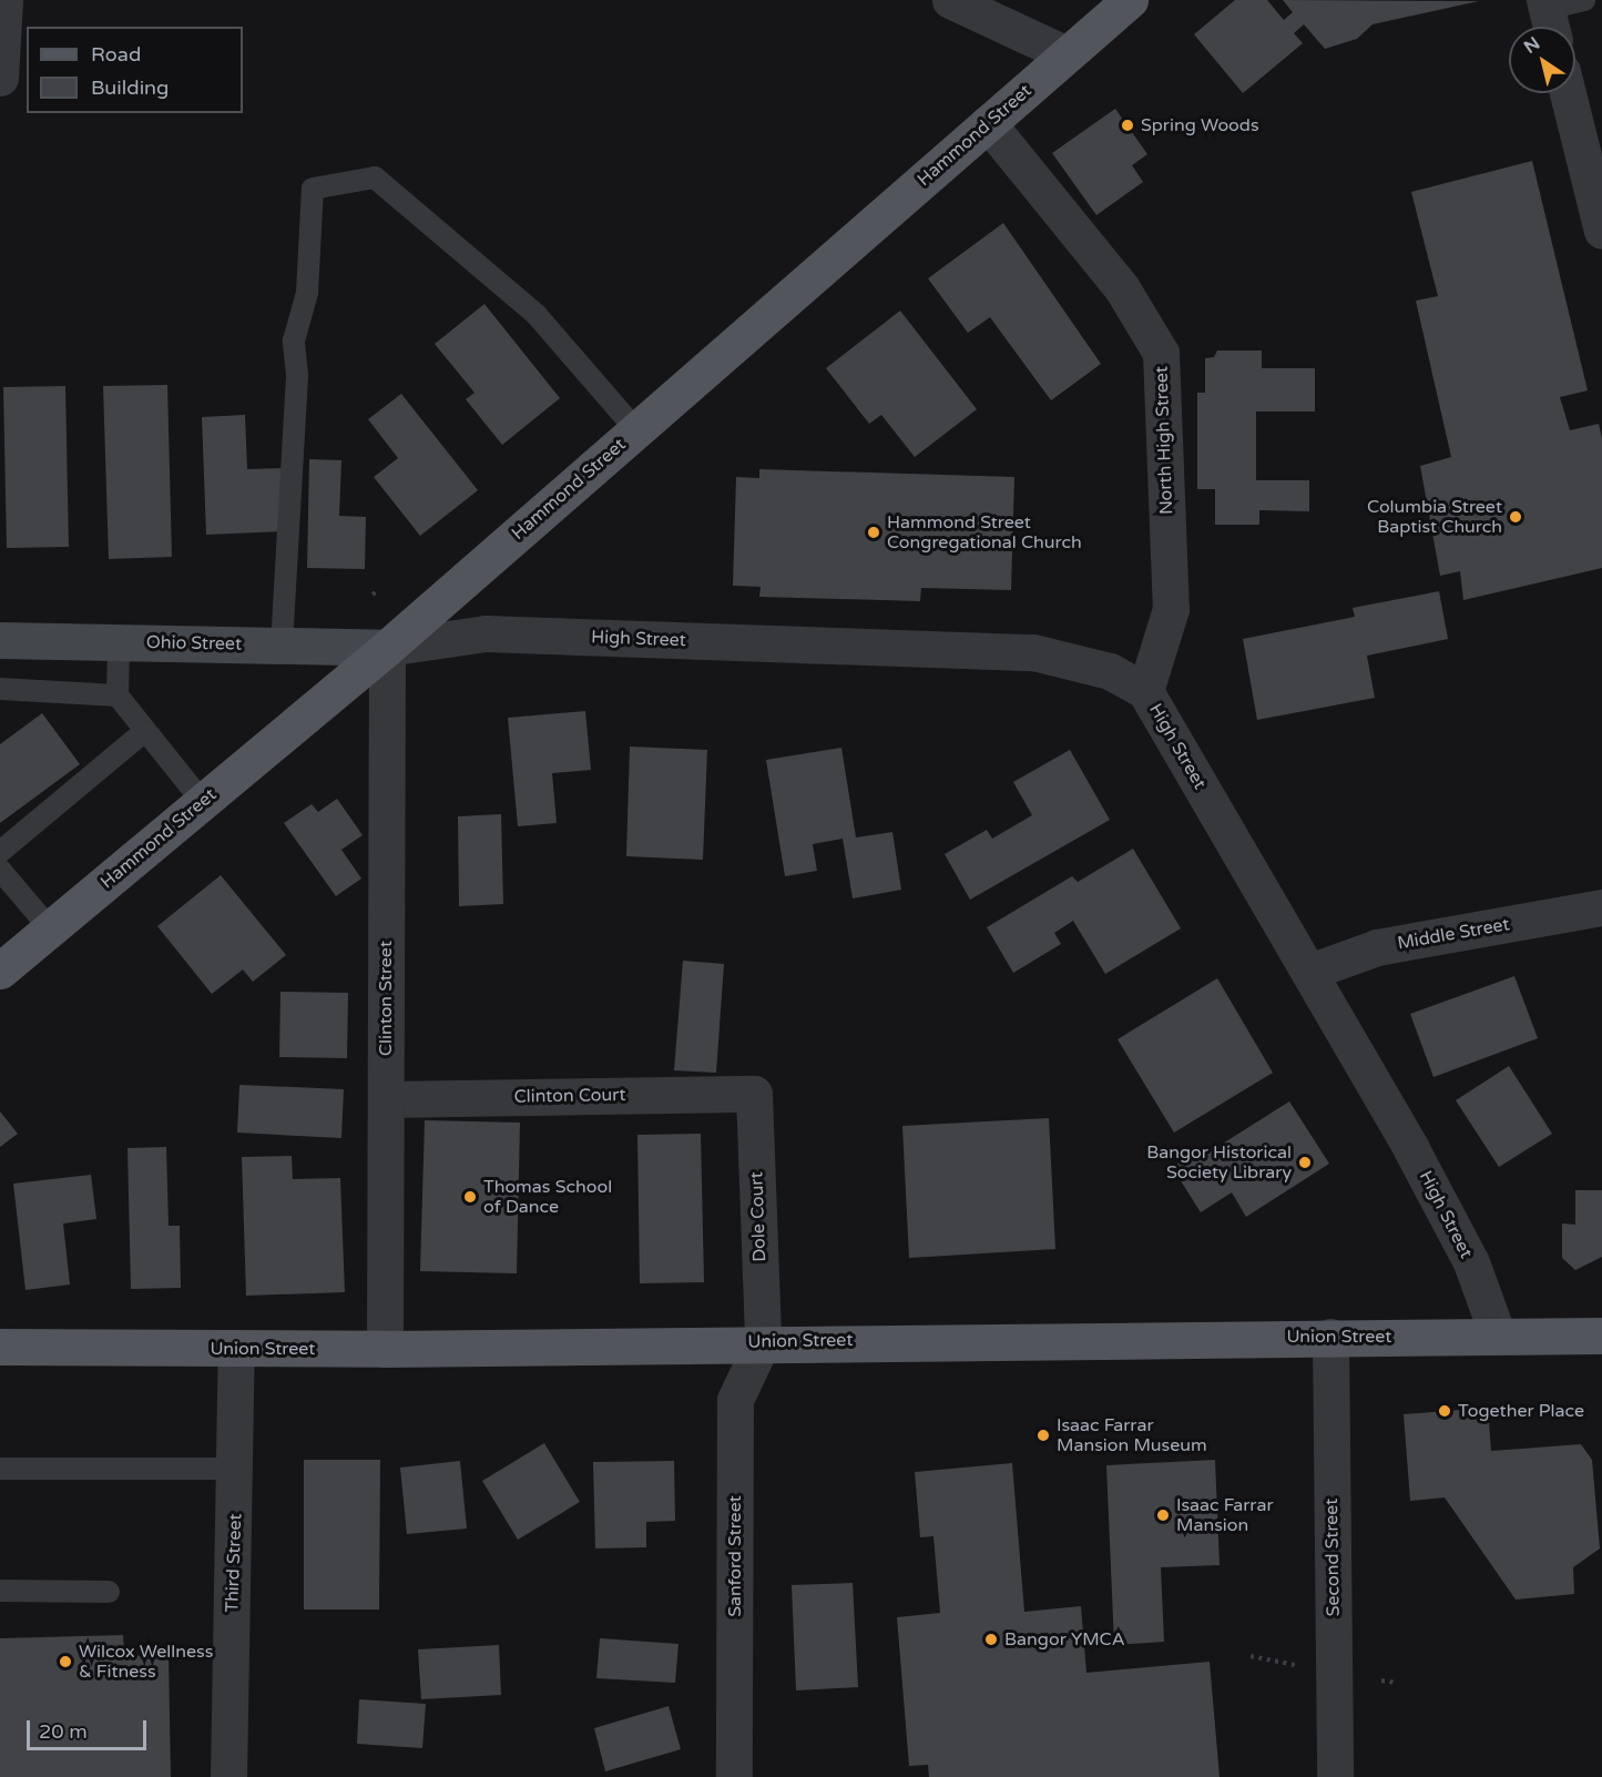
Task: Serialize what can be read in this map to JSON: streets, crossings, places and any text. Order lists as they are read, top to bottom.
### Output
{
  "streets": {
    "main road": ["Hammond Street", "Union Street"],
    "street": [
      "North High Street",
      "High Street",
      "Ohio Street",
      "Middle Street",
      "Clinton Street",
      "Clinton Court",
      "Dole Court",
      "Sanford Street",
      "Second Street",
      "Third Street"
    ]
  },
  "crossings": [
    ["Hammond Street", "North High Street"],
    ["Hammond Street", "High Street"],
    ["Hammond Street", "Ohio Street"],
    ["Hammond Street", "Clinton Street"],
    ["North High Street", "High Street"],
    ["High Street", "Ohio Street"],
    ["High Street", "Middle Street"],
    ["High Street", "Clinton Street"],
    ["High Street", "Union Street"],
    ["Ohio Street", "Clinton Street"],
    ["Clinton Street", "Clinton Court"],
    ["Clinton Street", "Union Street"],
    ["Clinton Court", "Dole Court"],
    ["Dole Court", "Union Street"],
    ["Dole Court", "Sanford Street"],
    ["Union Street", "Sanford Street"],
    ["Union Street", "Second Street"],
    ["Union Street", "Third Street"]
  ],
  "places": [
    "Spring Woods",
    "Columbia Street Baptist Church",
    "Hammond Street Congregational Church",
    "Bangor Historical Society Library",
    "Thomas School of Dance",
    "Together Place",
    "Isaac Farrar Mansion Museum",
    "Isaac Farrar Mansion",
    "Bangor YMCA",
    "Wilcox Wellness & Fitness"
  ],
  "legend": ["Road", "Building"],
  "scale_bar": "20 m",
  "north": "top left"
}
